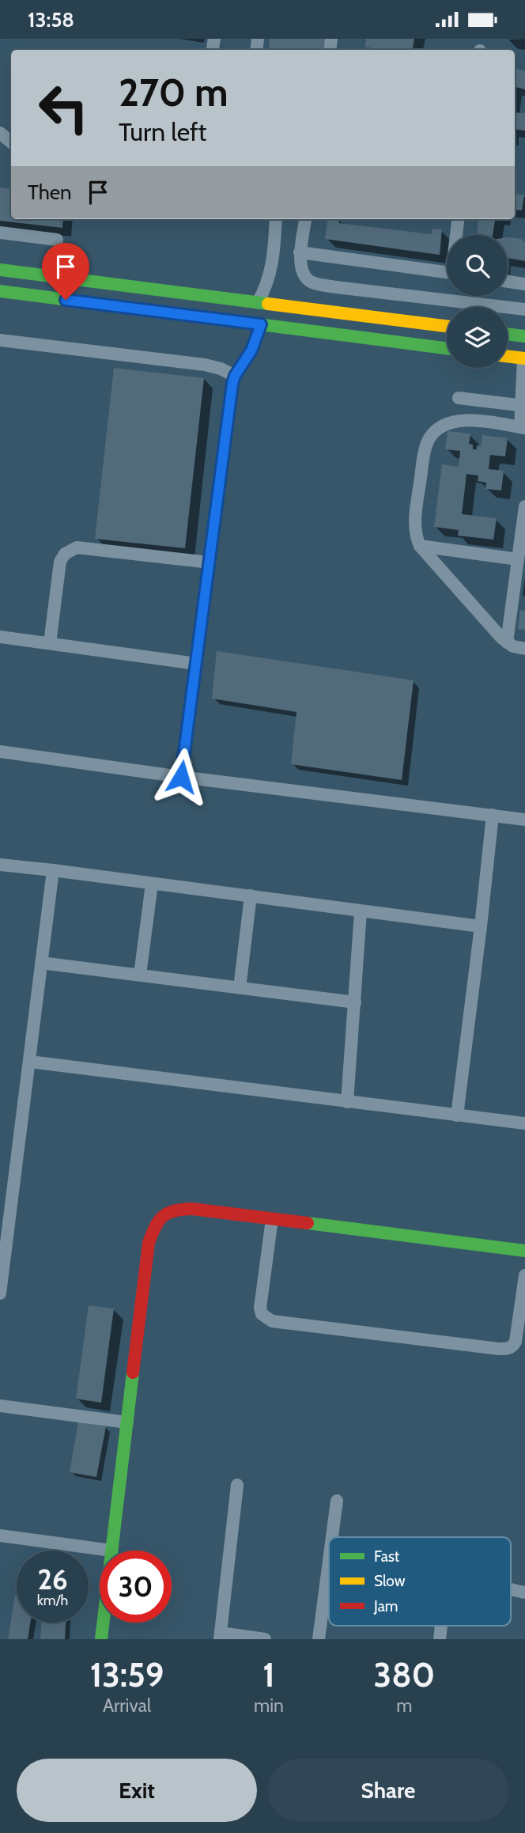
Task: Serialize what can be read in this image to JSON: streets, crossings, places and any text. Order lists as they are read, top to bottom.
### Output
{
  "legend": ["Fast", "Slow", "Jam"],
  "page": {
    "status": "13:58",
    "turn": ["270 m", "Turn left"],
    "then": "Then",
    "speed": "26 km/h",
    "limit": "30",
    "eta": [
      "13:59",
      "Arrival",
      "1",
      "min",
      "380",
      "m"
    ],
    "buttons": ["Exit", "Share"]
  }
}
